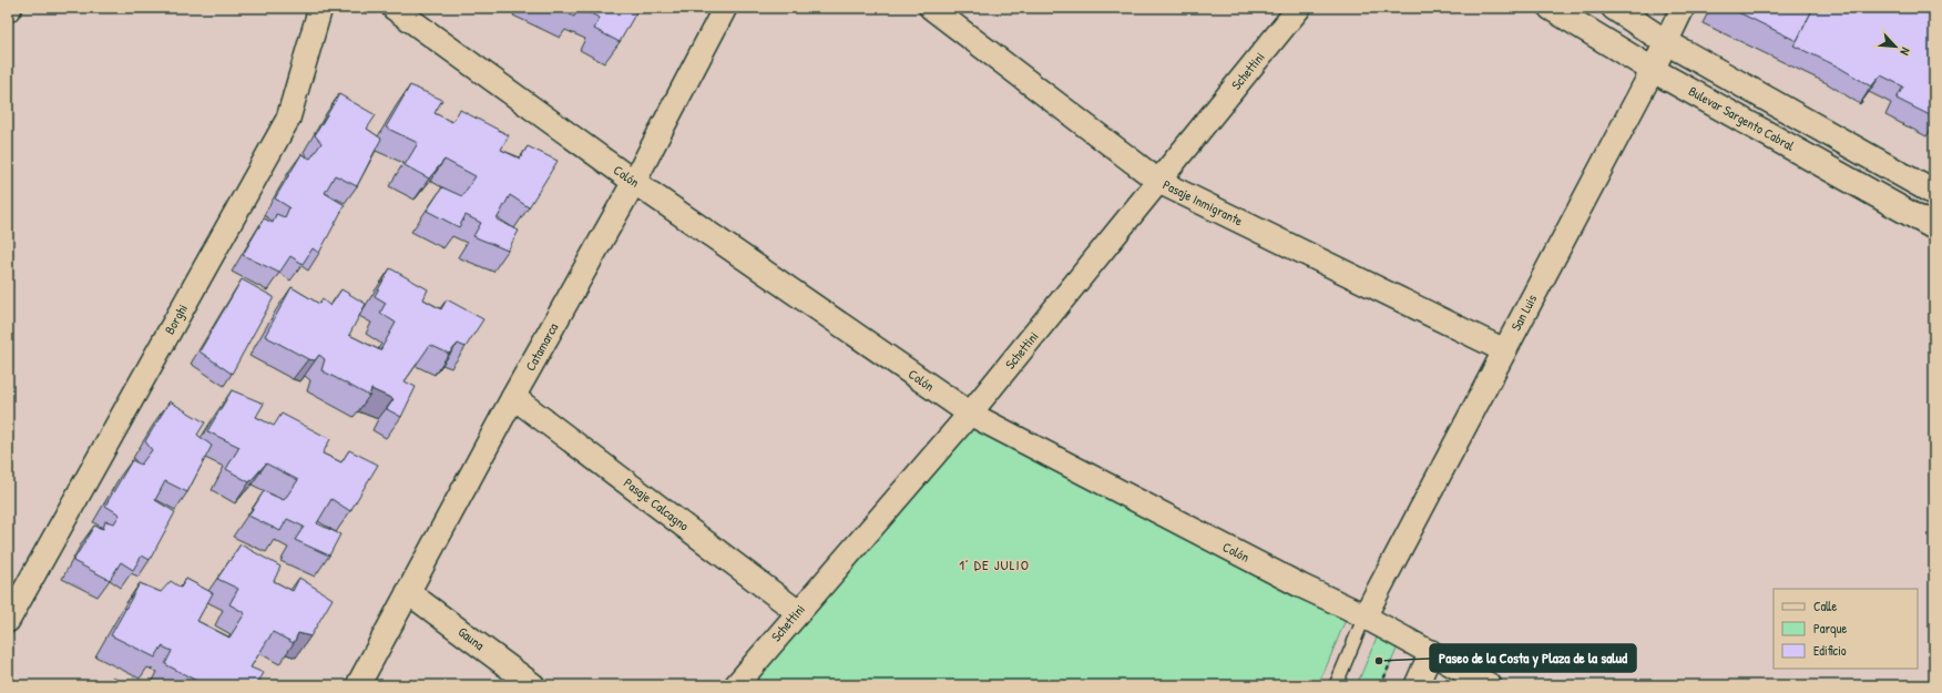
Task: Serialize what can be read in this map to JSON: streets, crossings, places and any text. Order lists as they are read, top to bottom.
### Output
{
  "streets": {
    "main road": ["Bulevar Sargento Cabral"],
    "street": [
      "Schettini",
      "Colón",
      "Pasaje Inmigrante",
      "San Luis",
      "Borghi",
      "Catamarca",
      "Pasaje Calcagno",
      "Gauna"
    ]
  },
  "crossings": [
    ["Schettini", "Colón"],
    ["Schettini", "Pasaje Inmigrante"],
    ["Schettini", "Pasaje Calcagno"],
    ["Bulevar Sargento Cabral", "San Luis"],
    ["Colón", "San Luis"],
    ["Colón", "Catamarca"],
    ["Pasaje Inmigrante", "San Luis"],
    ["Catamarca", "Pasaje Calcagno"],
    ["Catamarca", "Gauna"]
  ],
  "districts": ["1° DE JULIO"],
  "places": ["Paseo de la Costa y Plaza de la salud"],
  "legend": ["Calle", "Parque", "Edificio"],
  "north": "bottom right"
}
